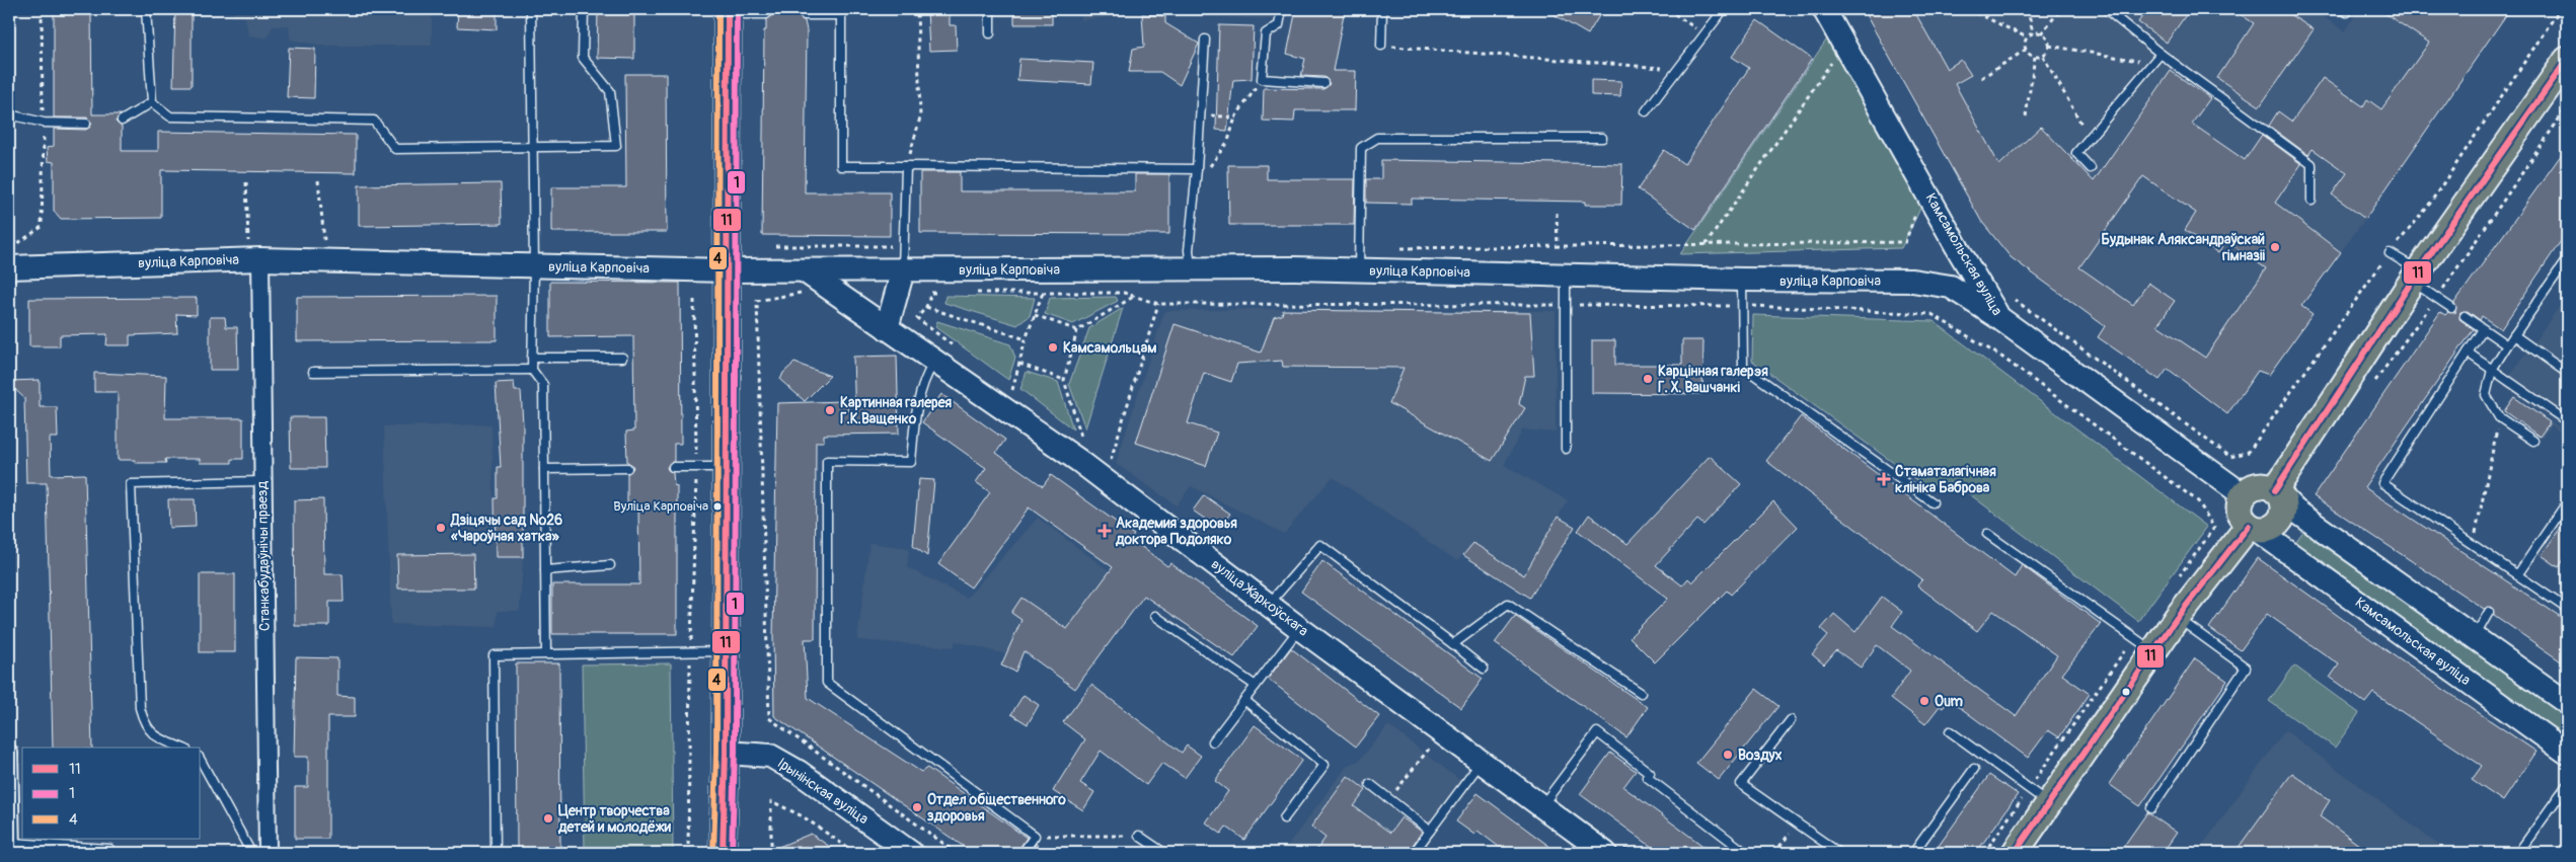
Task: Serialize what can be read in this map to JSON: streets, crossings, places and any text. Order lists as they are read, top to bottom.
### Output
{
  "streets": {
    "street": [
      "Камсамольская вуліца",
      "вуліца Карповіча",
      "Станкабудаўнічы праезд",
      "вуліца Жаркоўскага",
      "Ірынінская вуліца"
    ]
  },
  "crossings": [
    ["Камсамольская вуліца", "вуліца Карповіча"],
    ["вуліца Карповіча", "Станкабудаўнічы праезд"],
    ["вуліца Карповіча", "вуліца Жаркоўскага"]
  ],
  "places": {
    "other": [
      "Будынак Аляксандраўскай гімназіі",
      "Камсамольцам",
      "Карцінная галерэя Г. Х. Вашчанкі",
      "Картинная галерея Г.К.Ващенко",
      "Вуліца Карповіча",
      "Дзіцячы сад №26 «Чароўная хатка»",
      "Oum",
      "Воздух",
      "Отдел общественного здоровья",
      "Центр творчества детей и молодёжи"
    ],
    "health": ["Стаматалагічная клініка Баброва", "Академия здоровья доктора Подоляко"]
  },
  "lines": ["transit line 11", "transit line 1", "transit line 4"],
  "legend": ["11", "1", "4"]
}
